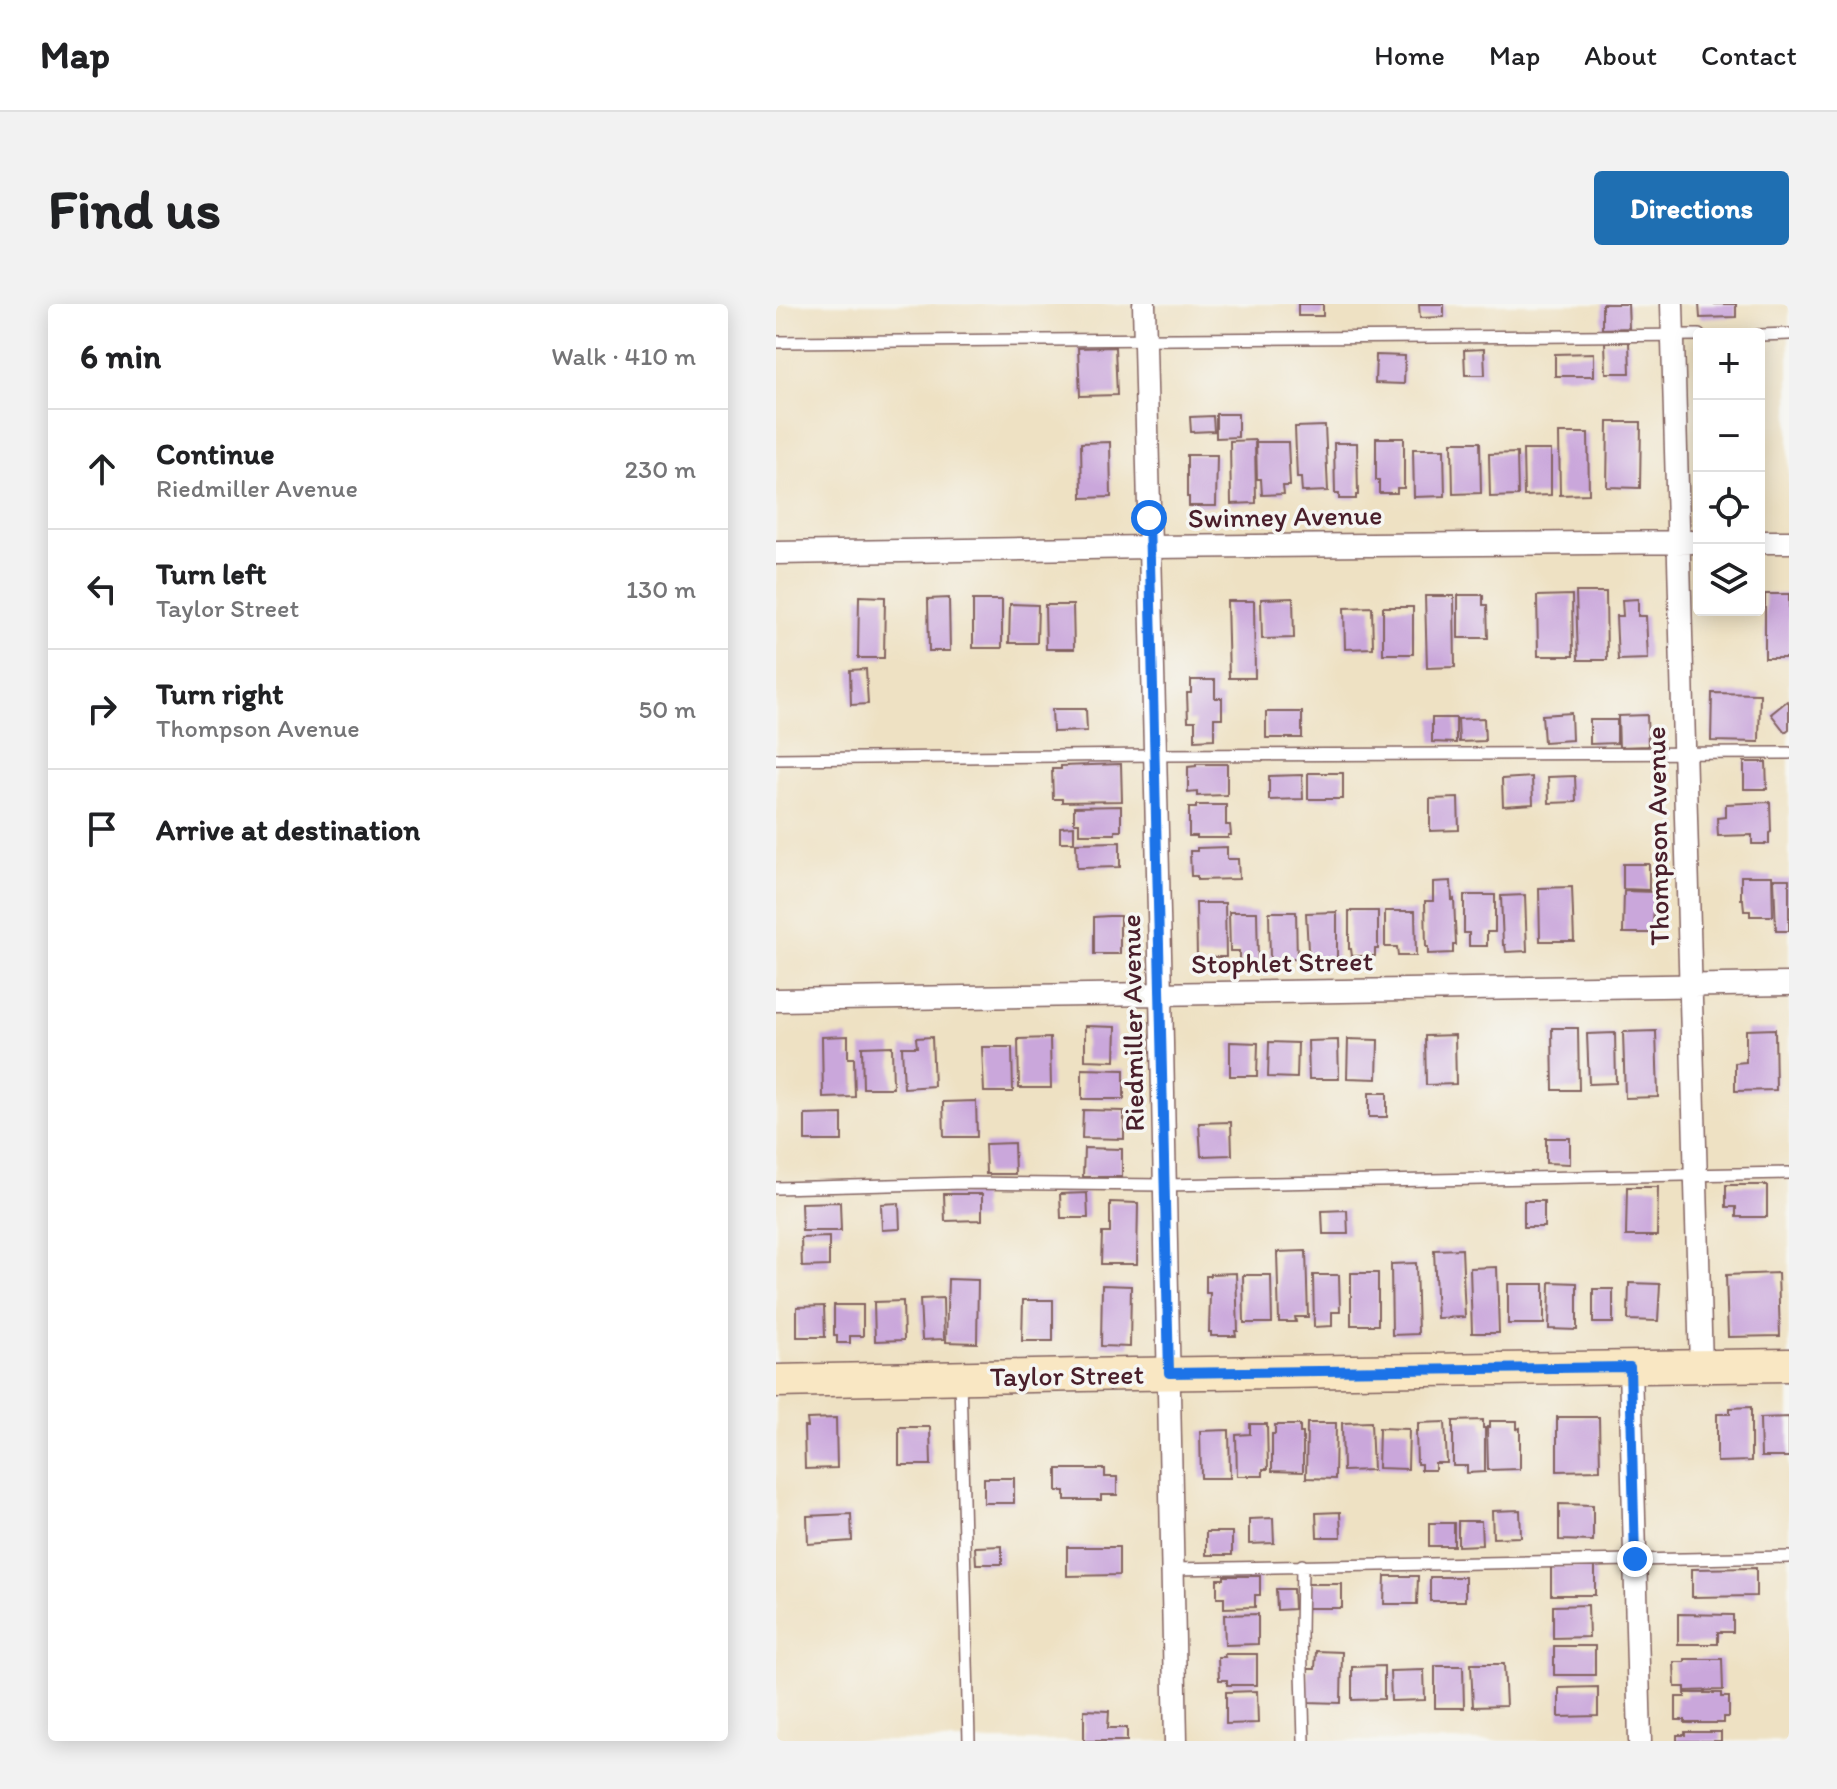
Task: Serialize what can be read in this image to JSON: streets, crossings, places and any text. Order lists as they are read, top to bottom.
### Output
{
  "streets": {
    "main road": ["Taylor Street"],
    "street": [
      "Swinney Avenue",
      "Thompson Avenue",
      "Stophlet Street",
      "Riedmiller Avenue"
    ]
  },
  "crossings": [
    ["Swinney Avenue", "Thompson Avenue"],
    ["Swinney Avenue", "Riedmiller Avenue"],
    ["Thompson Avenue", "Stophlet Street"],
    ["Thompson Avenue", "Taylor Street"],
    ["Stophlet Street", "Riedmiller Avenue"],
    ["Riedmiller Avenue", "Taylor Street"]
  ],
  "page": {
    "header": "Map",
    "nav": [
      "Home",
      "Map",
      "About",
      "Contact"
    ],
    "buttons": "Directions",
    "title": "Find us",
    "heading": ["6 min", "Walk · 410 m"],
    "map_buttons": ["+", "−"],
    "list": [
      ["Continue", "Riedmiller Avenue", "230 m"],
      ["Turn left", "Taylor Street", "130 m"],
      ["Turn right", "Thompson Avenue", "50 m"],
      "Arrive at destination"
    ]
  }
}
